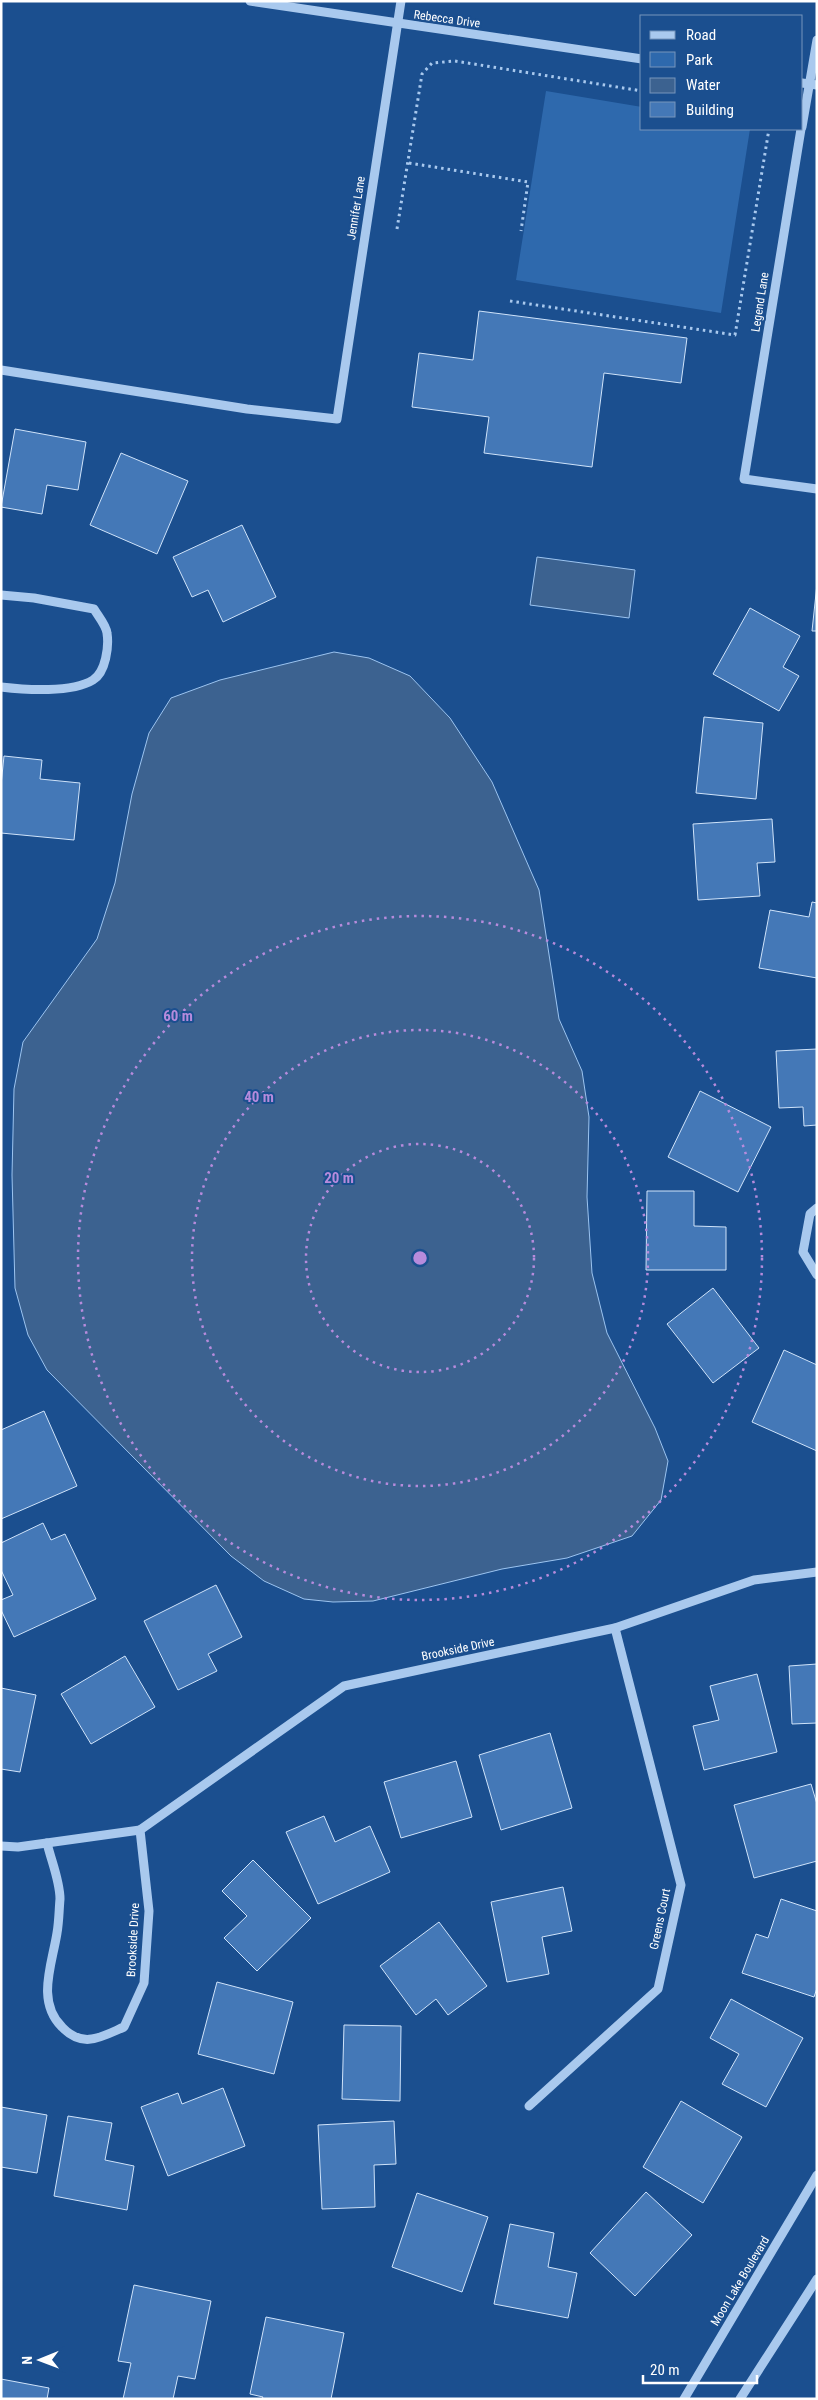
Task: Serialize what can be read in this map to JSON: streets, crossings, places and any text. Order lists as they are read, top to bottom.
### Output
{
  "streets": {
    "street": [
      "Rebecca Drive",
      "Jennifer Lane",
      "Legend Lane",
      "Brookside Drive",
      "Greens Court",
      "Moon Lake Boulevard"
    ]
  },
  "crossings": [
    ["Rebecca Drive", "Jennifer Lane"],
    ["Brookside Drive", "Greens Court"]
  ],
  "legend": [
    "Road",
    "Park",
    "Water",
    "Building"
  ],
  "scale_bar": "20 m",
  "north": "left",
  "rings": ["60 m", "40 m", "20 m"]
}
